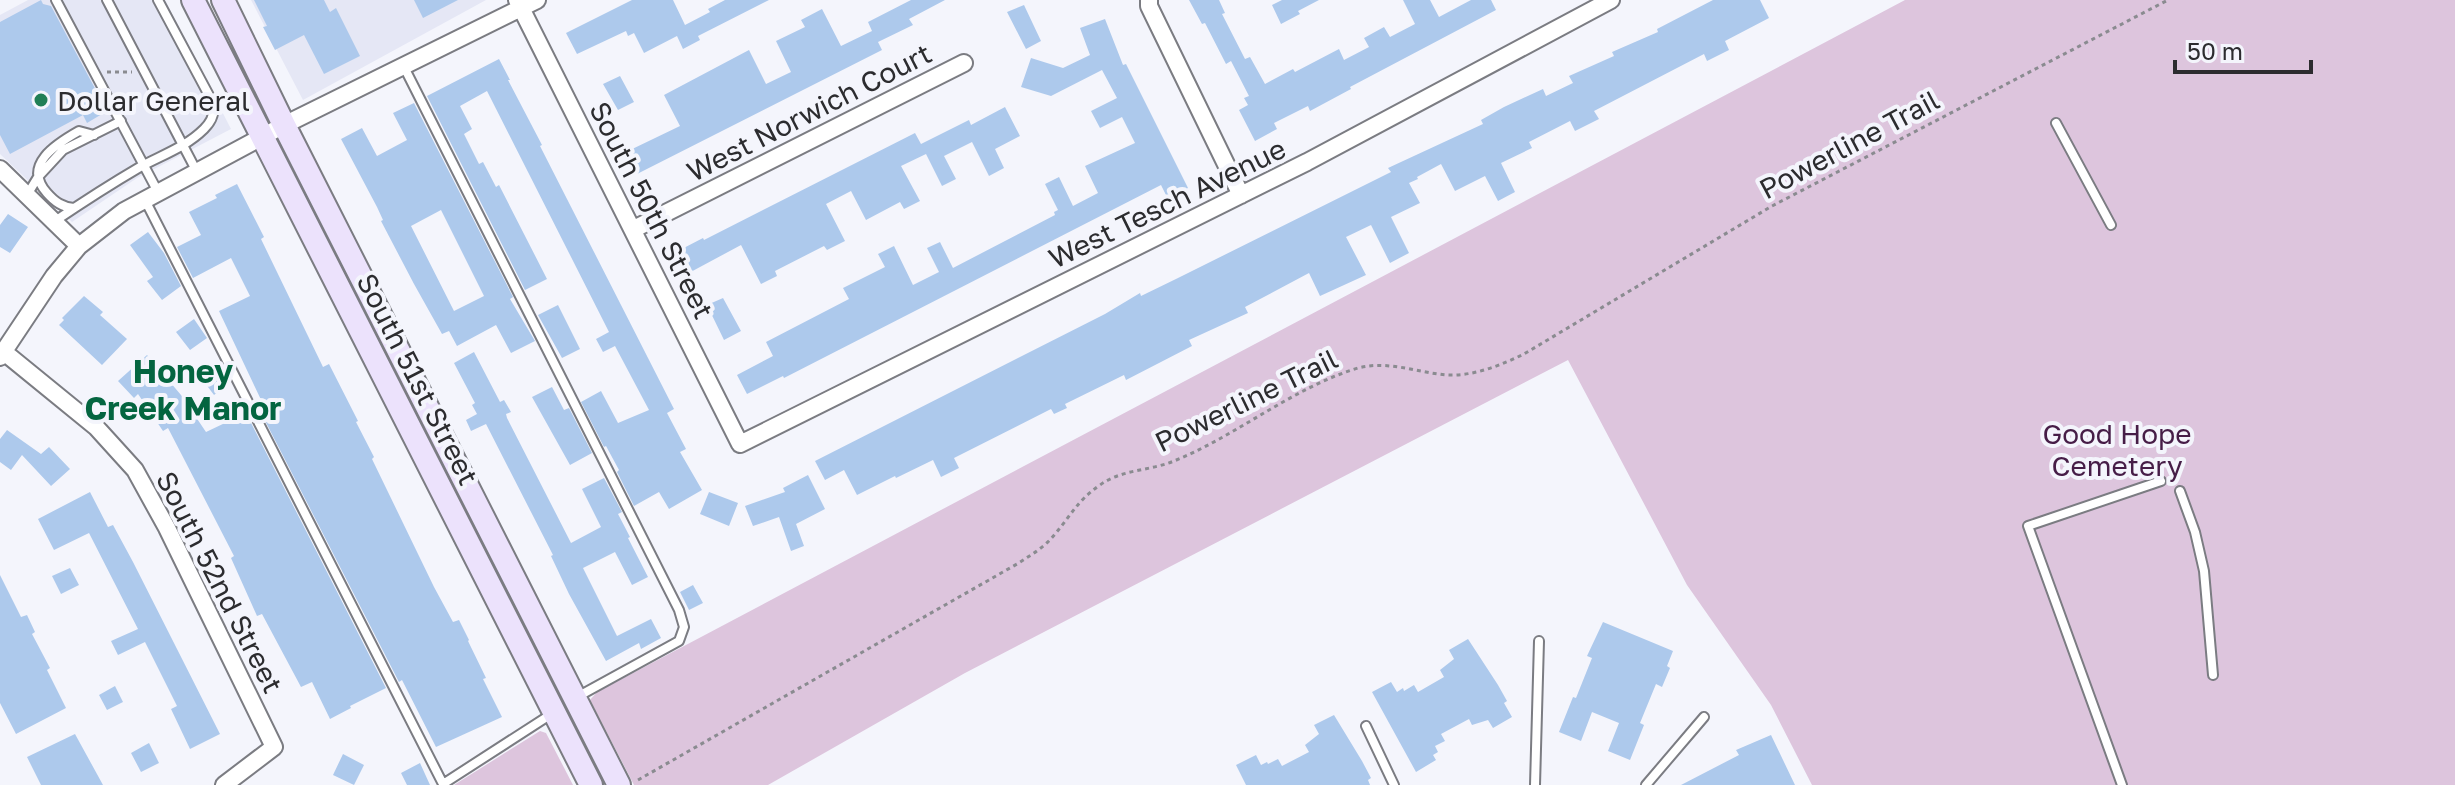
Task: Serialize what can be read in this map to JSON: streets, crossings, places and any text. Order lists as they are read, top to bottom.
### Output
{
  "streets": {
    "street": [
      "West Norwich Court",
      "West Tesch Avenue",
      "South 50th Street",
      "South 51st Street",
      "South 52nd Street"
    ],
    "path": ["Powerline Trail"]
  },
  "crossings": [
    ["West Norwich Court", "South 50th Street"],
    ["West Tesch Avenue", "South 50th Street"]
  ],
  "districts": ["Honey Creek Manor"],
  "parks": ["Good Hope Cemetery"],
  "places": ["Dollar General"],
  "scale_bar": "50 m"
}
